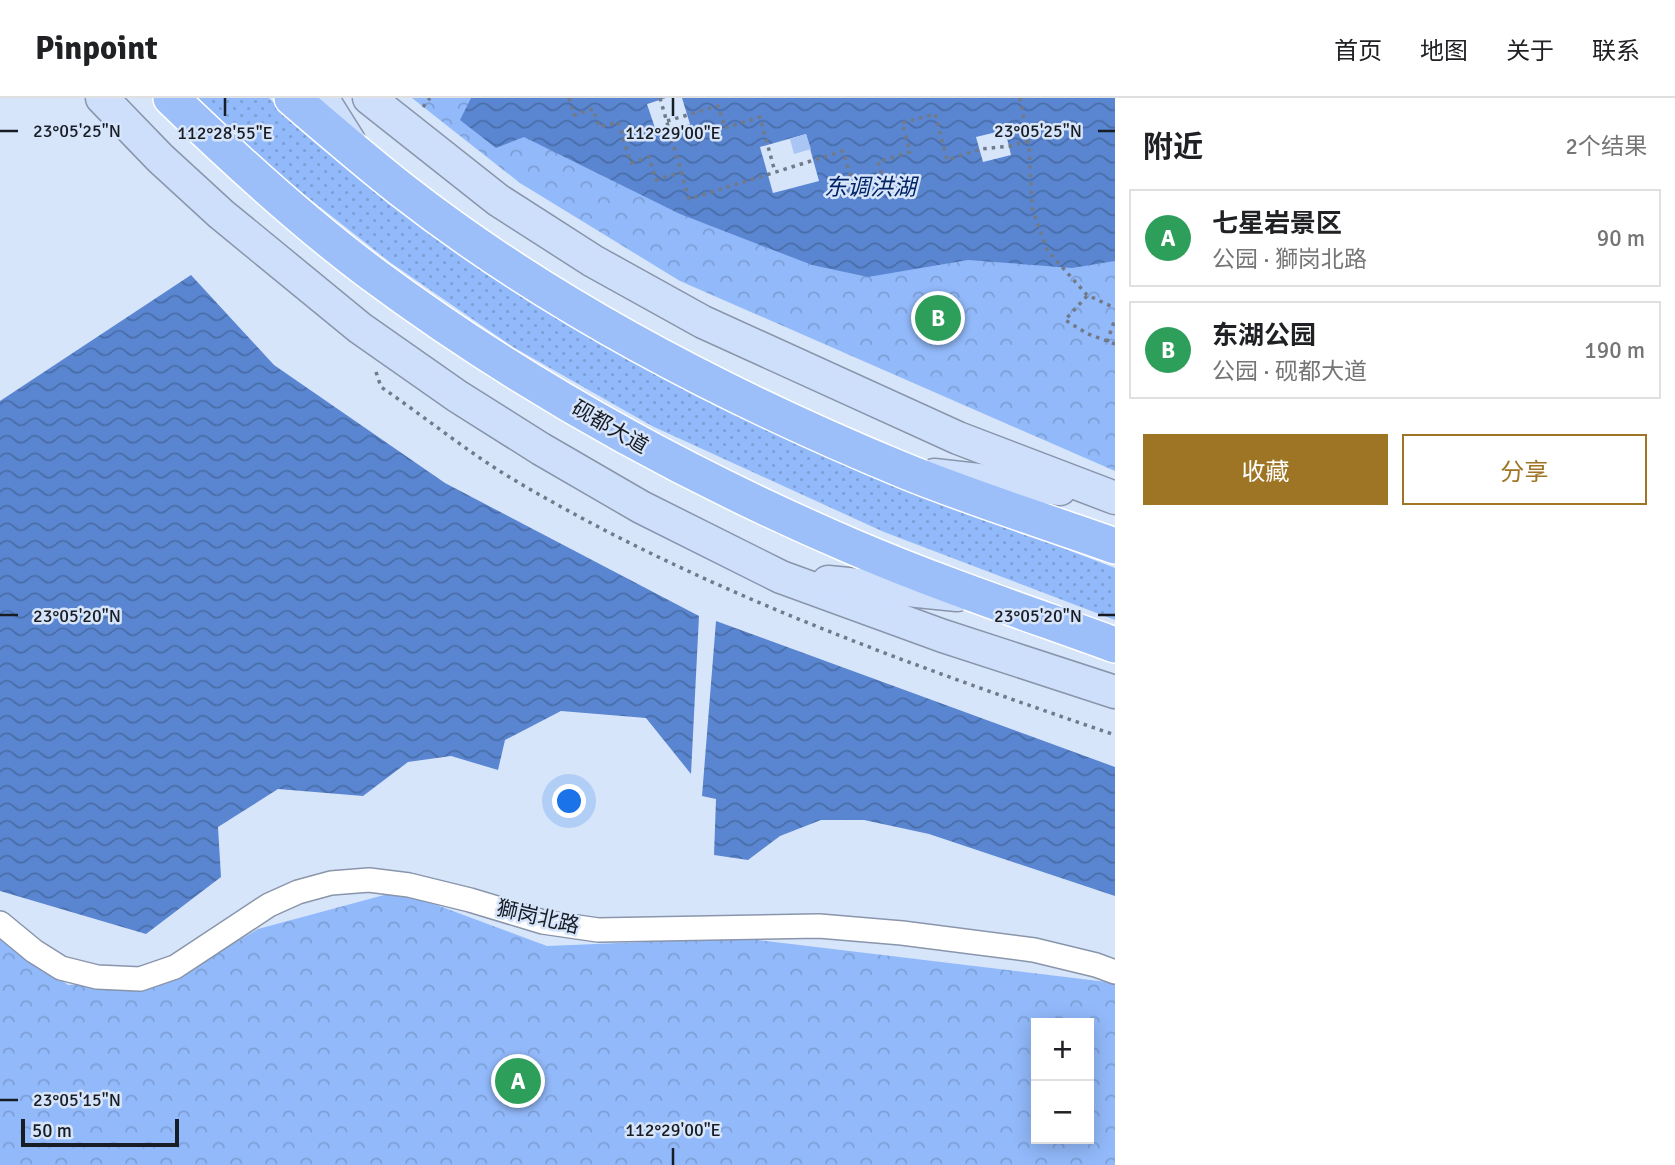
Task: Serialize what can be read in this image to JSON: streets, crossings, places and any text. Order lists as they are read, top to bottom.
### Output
{
  "streets": {
    "main road": ["砚都大道"],
    "street": ["獅岗北路"]
  },
  "water": ["东调洪湖"],
  "scale_bar": "50 m",
  "page": {
    "header": "Pinpoint",
    "nav": [
      "首页",
      "地图",
      "关于",
      "联系"
    ],
    "heading": ["附近", "2个结果"],
    "list": [
      {
        "mark": "A",
        "name": "七星岩景区",
        "note": "公园 · 獅岗北路",
        "value": "90 m"
      },
      {
        "mark": "B",
        "name": "东湖公园",
        "note": "公园 · 砚都大道",
        "value": "190 m"
      }
    ],
    "pins": ["B", "A"],
    "buttons": ["收藏", "分享"],
    "map_buttons": ["+", "−"],
    "scale": "50 m"
  },
  "coordinates": [
    "23°05'25\"N",
    "112°28'55\"E",
    "112°29'00\"E",
    "23°05'20\"N",
    "23°05'15\"N"
  ]
}
